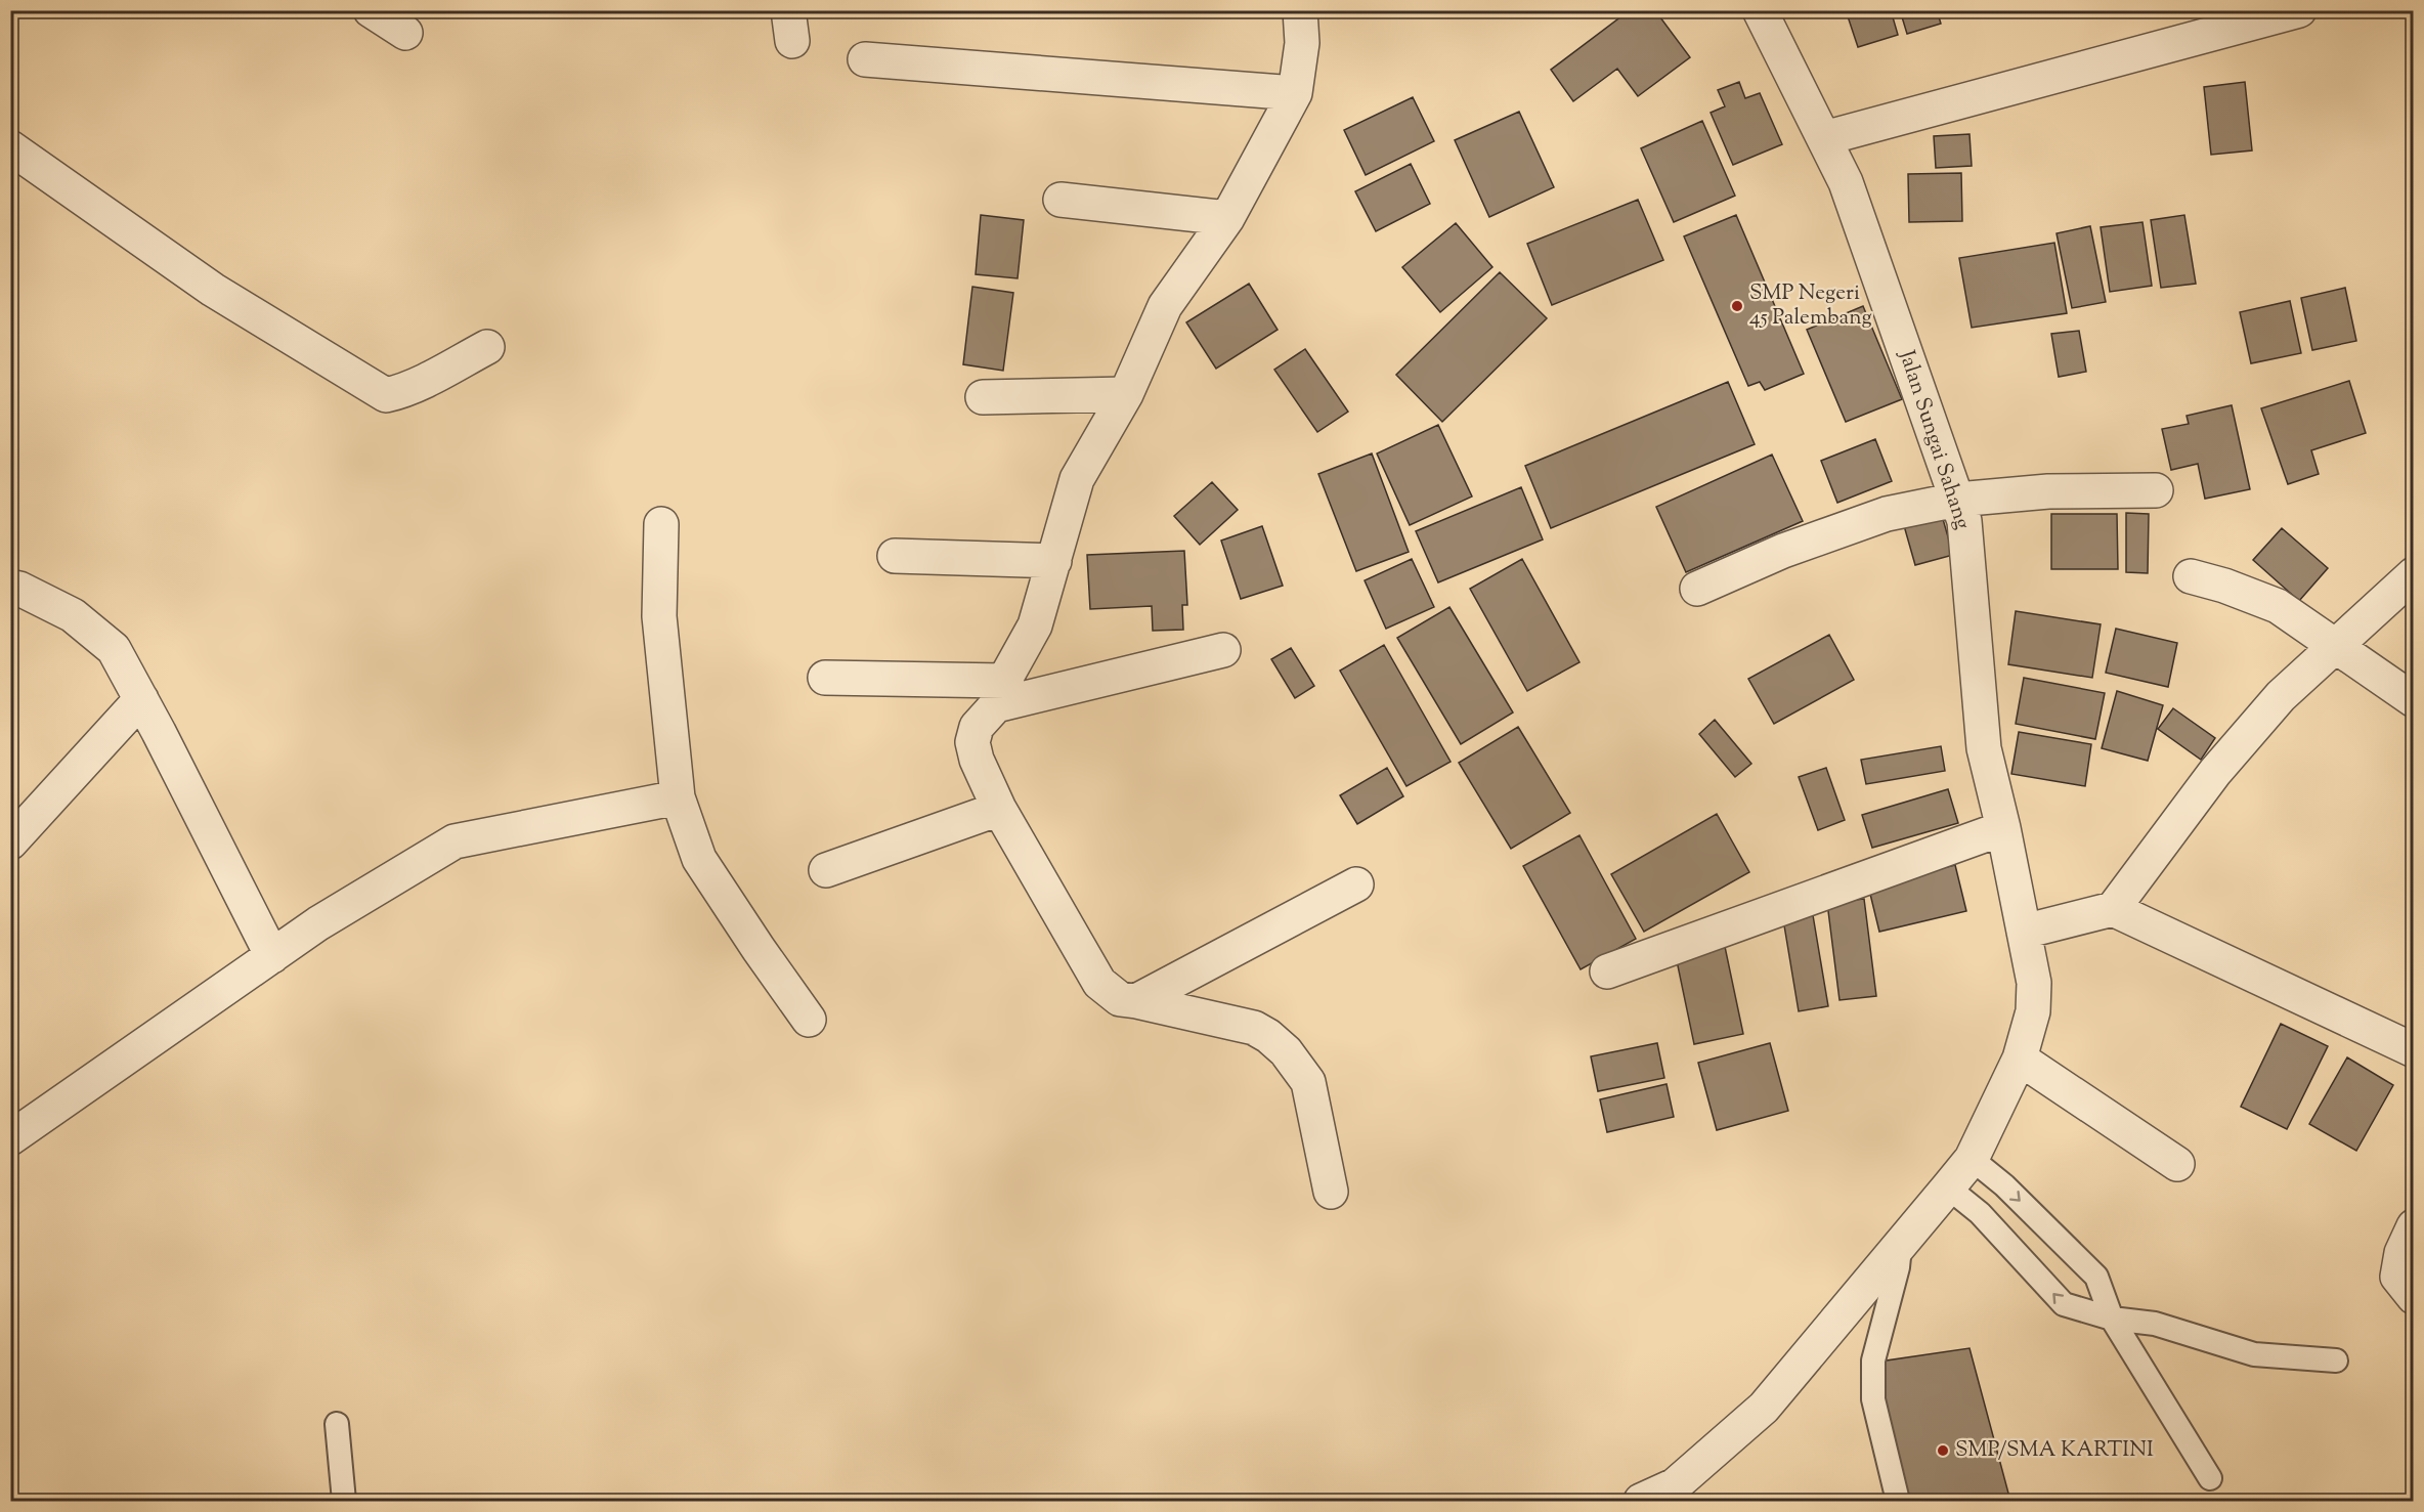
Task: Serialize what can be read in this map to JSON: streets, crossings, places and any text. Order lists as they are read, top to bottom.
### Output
{
  "streets": {
    "street": ["Jalan Sungai Sahang"]
  },
  "places": ["SMP Negeri 45 Palembang", "SMP/SMA KARTINI"]
}
